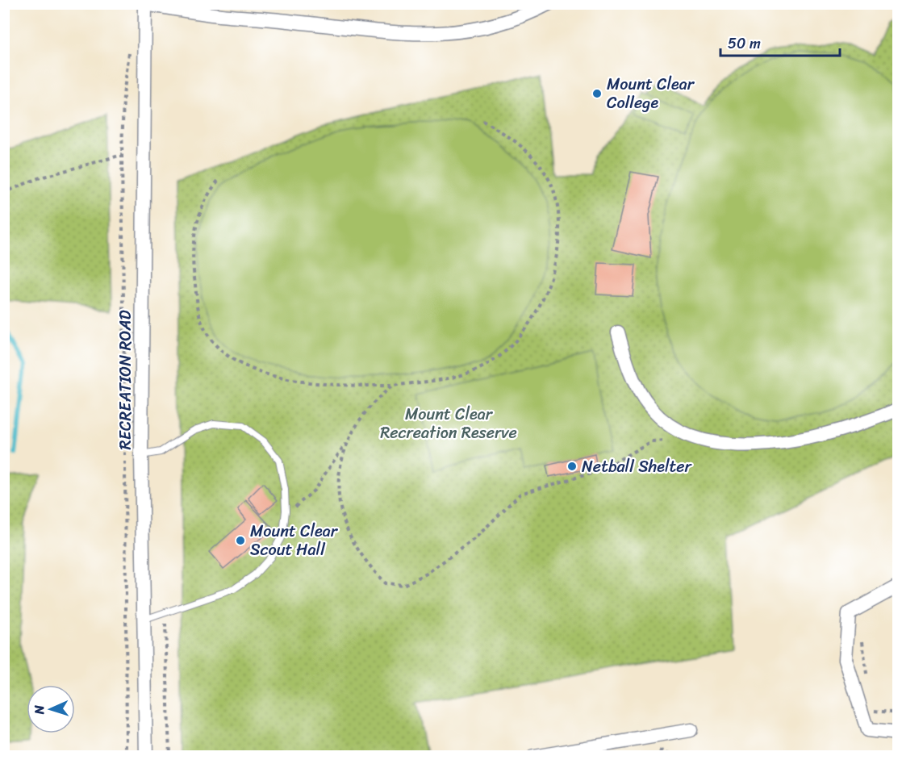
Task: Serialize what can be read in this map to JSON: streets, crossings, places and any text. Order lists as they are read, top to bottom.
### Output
{
  "streets": {
    "street": ["RECREATION ROAD"]
  },
  "parks": ["Mount Clear Recreation Reserve"],
  "places": ["Mount Clear College", "Netball Shelter", "Mount Clear Scout Hall"],
  "scale_bar": "50 m",
  "north": "left"
}
